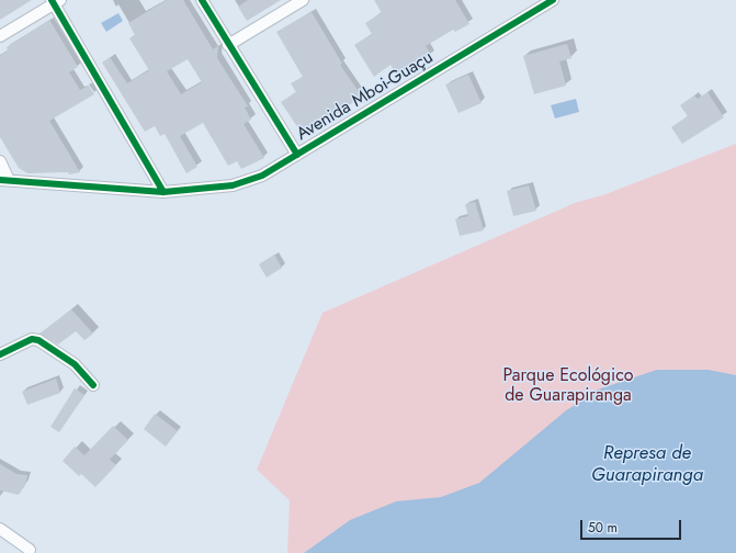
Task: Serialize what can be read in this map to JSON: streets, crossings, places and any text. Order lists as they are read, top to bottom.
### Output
{
  "streets": {
    "street": ["Avenida Mboi-Guaçu"]
  },
  "water": ["Represa de Guarapiranga"],
  "parks": ["Parque Ecológico de Guarapiranga"],
  "scale_bar": "50 m"
}
